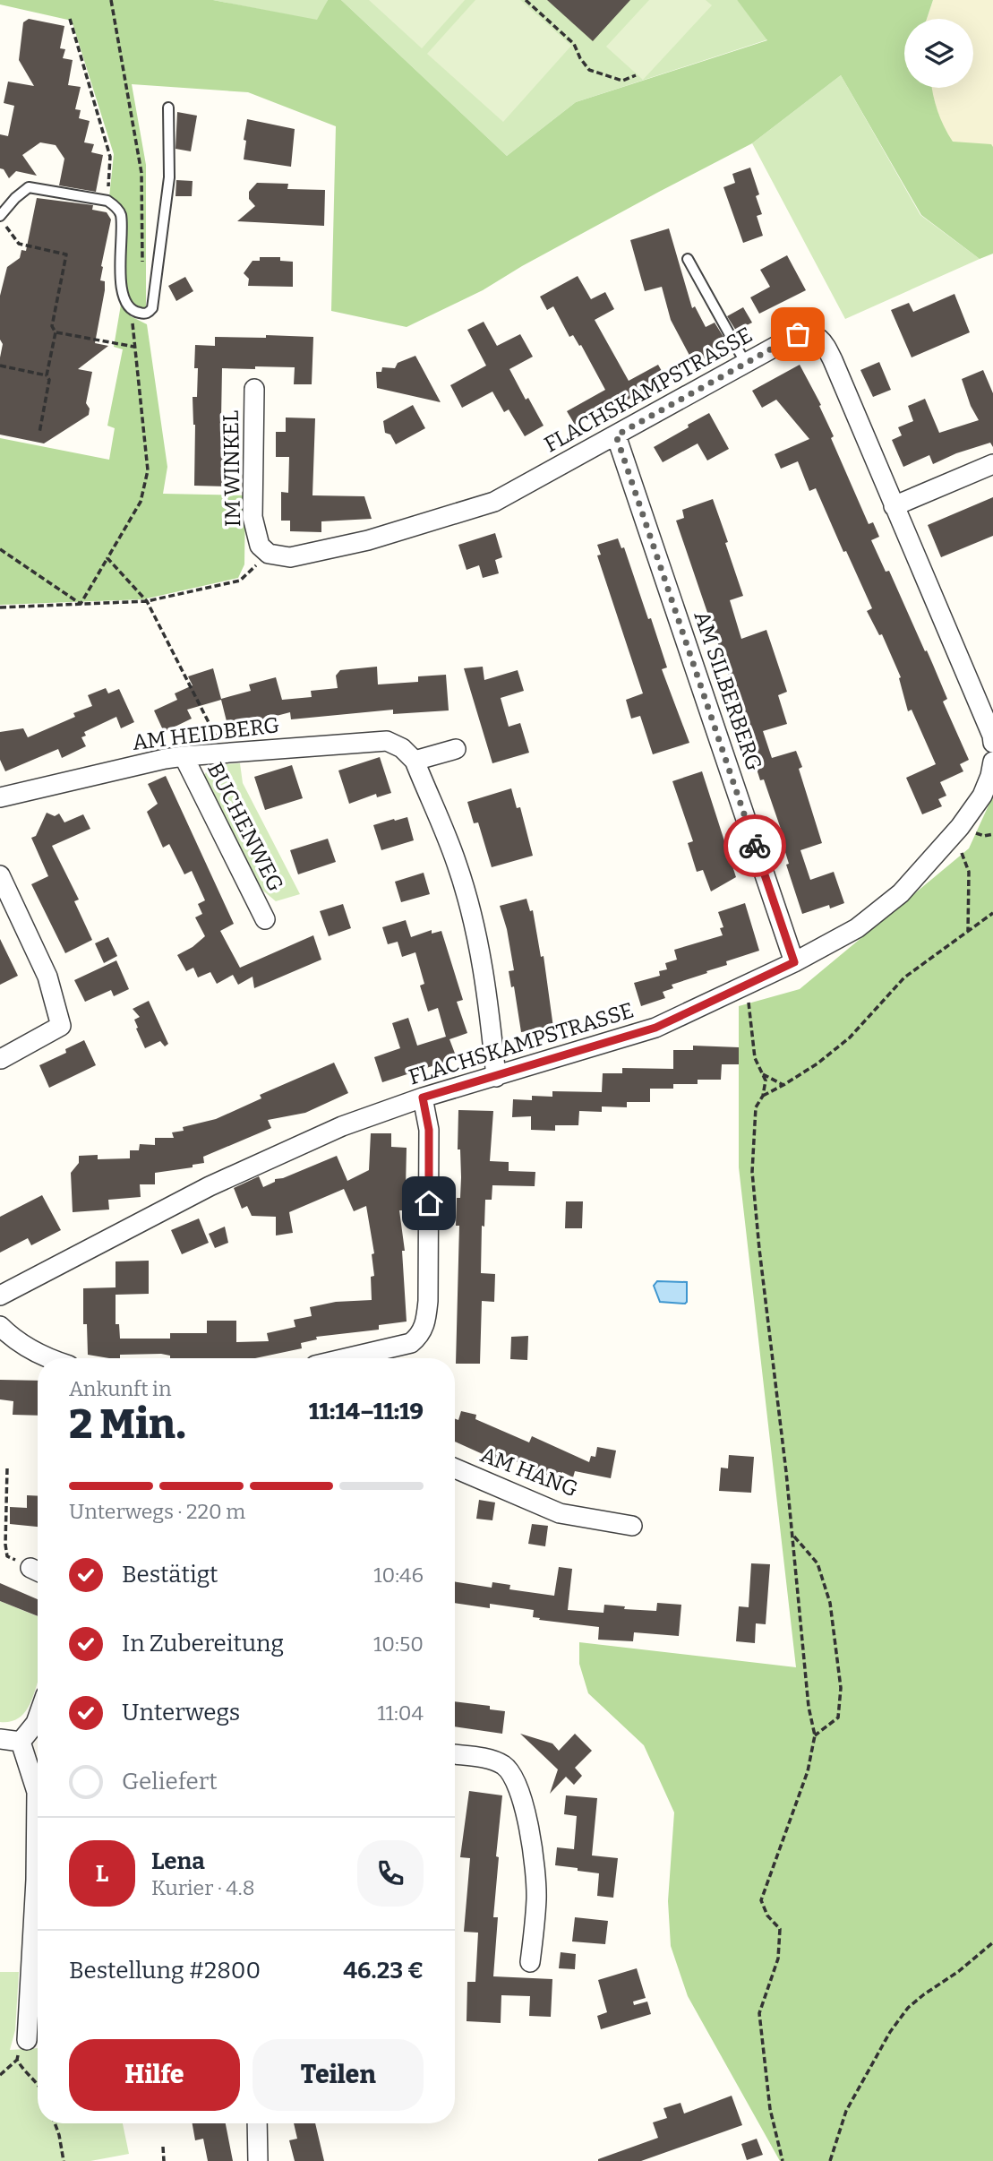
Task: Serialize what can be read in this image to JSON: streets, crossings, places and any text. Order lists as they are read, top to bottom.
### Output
{
  "streets": {
    "street": [
      "FLACHSKAMPSTRASSE",
      "IM WINKEL",
      "AM SILBERBERG",
      "AM HEIDBERG",
      "BUCHENWEG",
      "AM HANG"
    ]
  },
  "crossings": [
    ["FLACHSKAMPSTRASSE", "IM WINKEL"],
    ["FLACHSKAMPSTRASSE", "AM SILBERBERG"],
    ["AM HEIDBERG", "BUCHENWEG"]
  ],
  "page": {
    "heading": ["2 Min.", "Ankunft in", "11:14–11:19"],
    "panel": [
      "Lena",
      "Kurier · 4.8",
      "Bestellung #2800",
      "46.23 €"
    ],
    "bar": "Unterwegs · 220 m",
    "list": [
      ["Bestätigt", "10:46"],
      ["In Zubereitung", "10:50"],
      ["Unterwegs", "11:04"],
      "Geliefert"
    ],
    "round": "L",
    "buttons": ["Hilfe", "Teilen"]
  }
}
